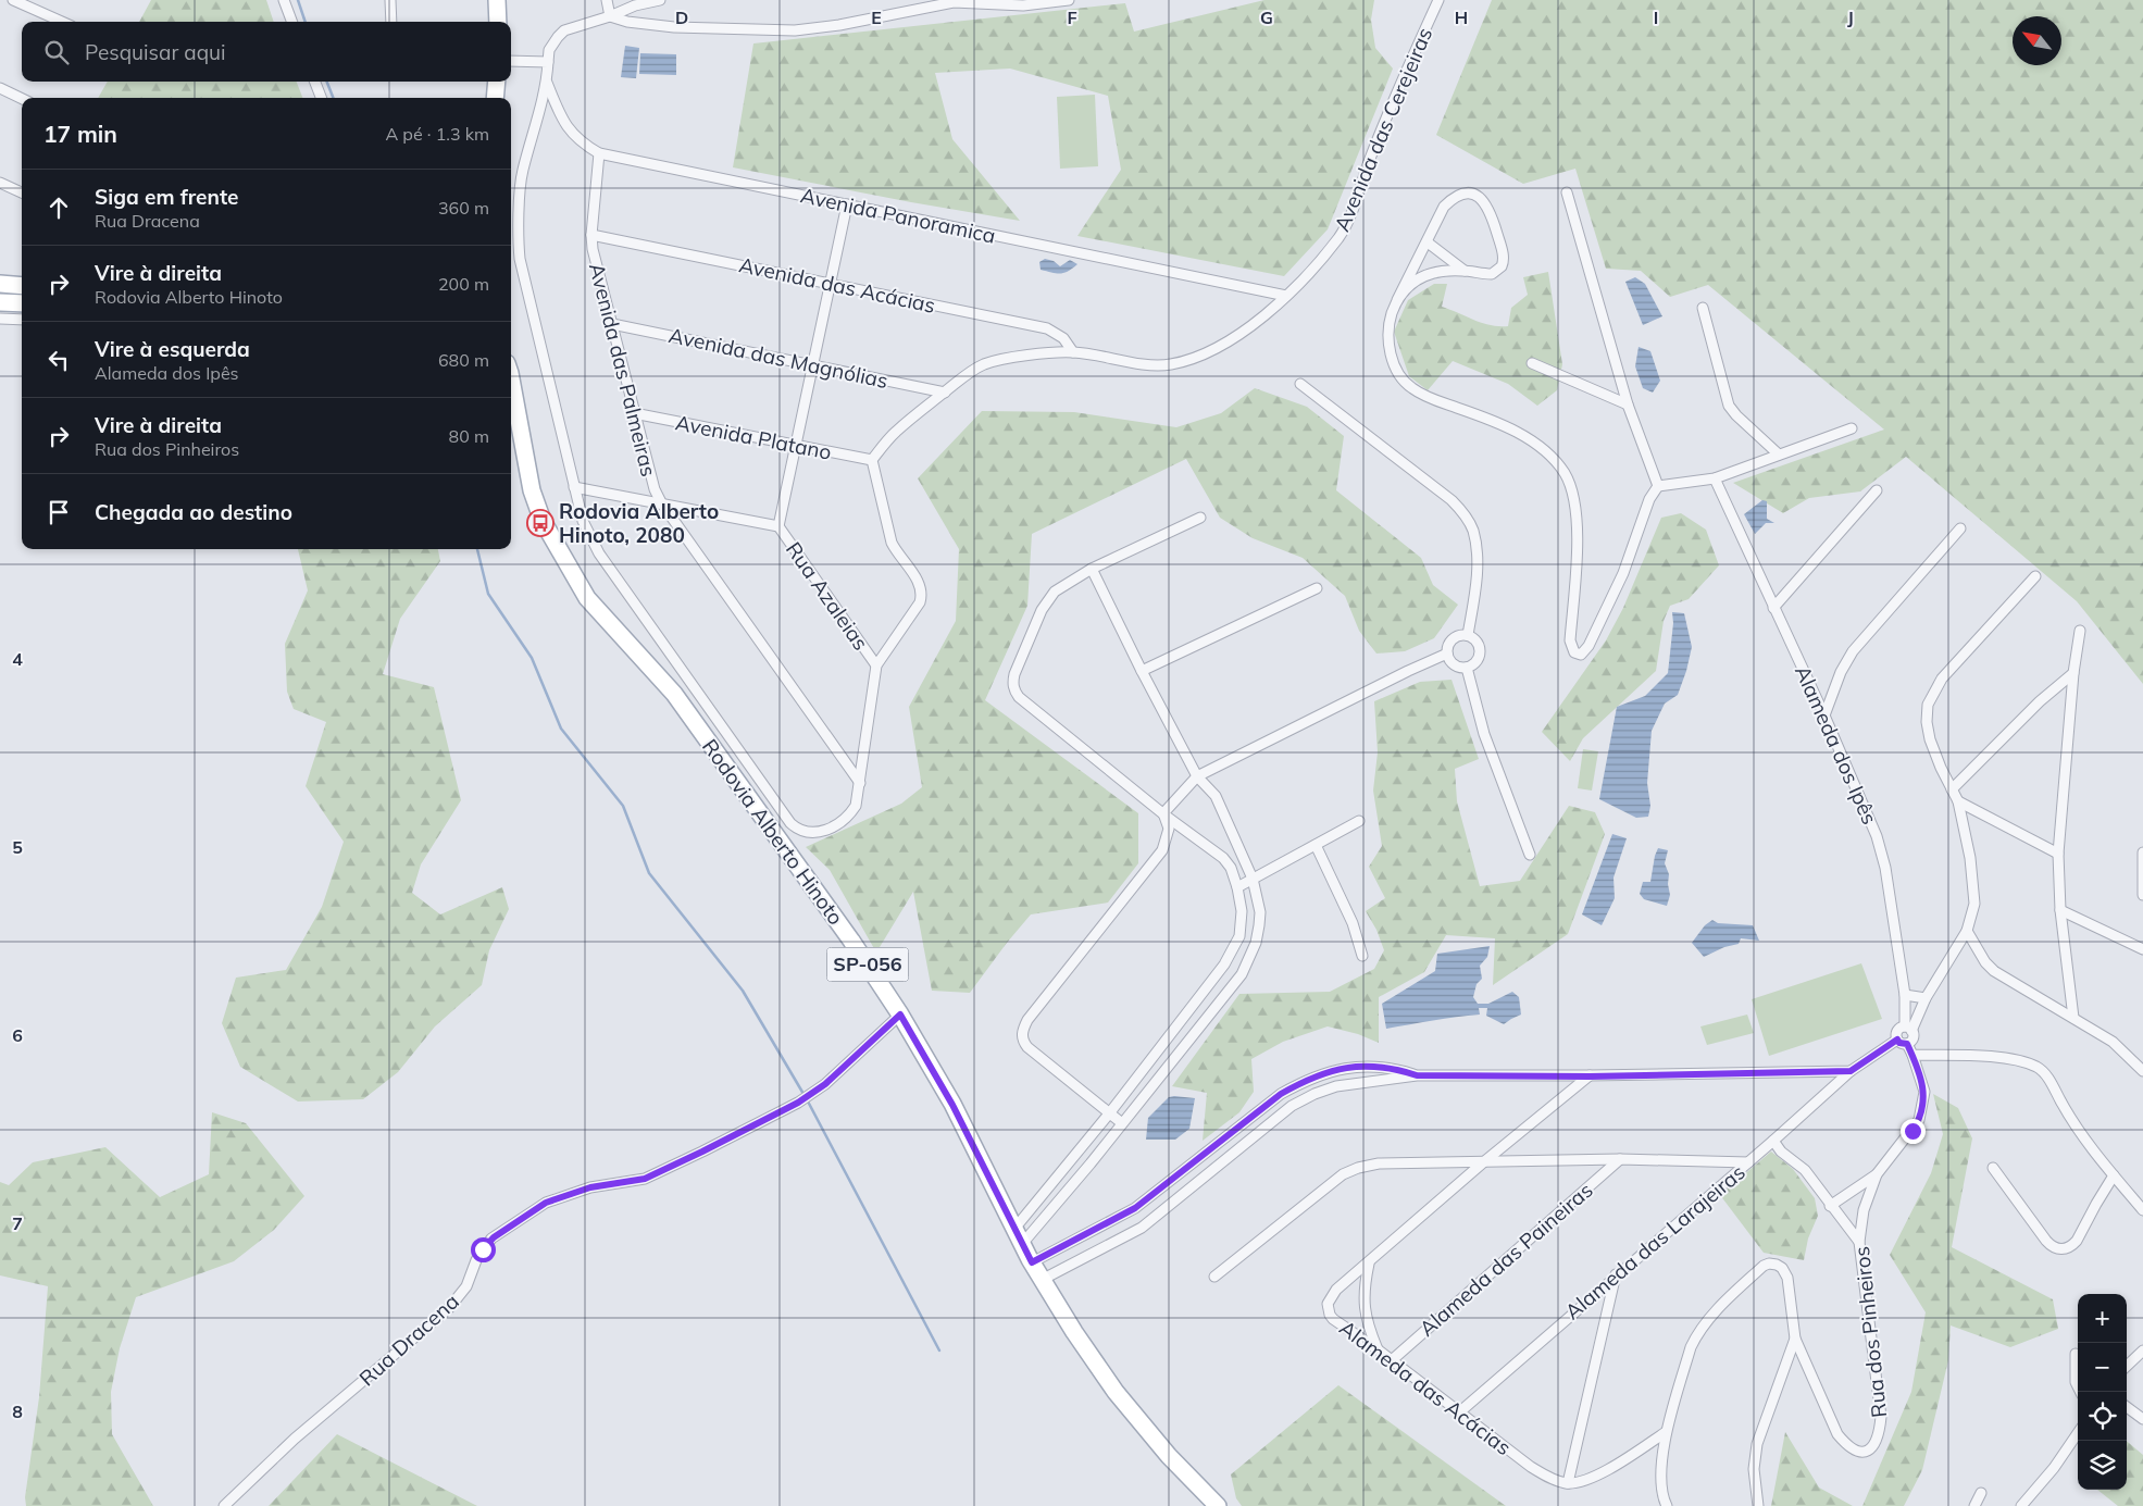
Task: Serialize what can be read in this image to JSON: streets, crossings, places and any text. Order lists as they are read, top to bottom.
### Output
{
  "streets": {
    "main road": ["Rodovia Alberto Hinoto", "SP-056"],
    "street": [
      "Avenida das Cerejeiras",
      "Avenida Panoramica",
      "Avenida das Acácias",
      "Avenida das Magnólias",
      "Avenida das Palmeiras",
      "Avenida Platano",
      "Rua Azaleias",
      "Alameda dos Ipês",
      "Alameda das Larajeiras",
      "Alameda das Paineiras",
      "Rua dos Pinheiros",
      "Rua Dracena",
      "Alameda das Acácias"
    ]
  },
  "crossings": [
    ["Avenida das Cerejeiras", "Avenida Panoramica"],
    ["Avenida das Cerejeiras", "Avenida das Acácias"],
    ["Avenida das Cerejeiras", "Avenida das Magnólias"],
    ["Avenida das Cerejeiras", "Avenida Platano"],
    ["Avenida Panoramica", "Avenida das Palmeiras"],
    ["Avenida das Acácias", "Avenida das Palmeiras"],
    ["Avenida das Magnólias", "Avenida das Palmeiras"],
    ["Avenida das Palmeiras", "Avenida Platano"],
    ["Alameda dos Ipês", "Rua dos Pinheiros"],
    ["Rodovia Alberto Hinoto", "Rua Dracena"],
    ["Alameda das Larajeiras", "Alameda das Acácias"],
    ["Alameda das Paineiras", "Alameda das Acácias"]
  ],
  "places": {
    "bus stop": ["Rodovia Alberto Hinoto, 2080"]
  },
  "north": "top left",
  "page": {
    "search": "Pesquisar aqui",
    "heading": ["17 min", "A pé · 1.3 km"],
    "list": [
      ["Siga em frente", "Rua Dracena", "360 m"],
      ["Vire à direita", "Rodovia Alberto Hinoto", "200 m"],
      ["Vire à esquerda", "Alameda dos Ipês", "680 m"],
      ["Vire à direita", "Rua dos Pinheiros", "80 m"],
      "Chegada ao destino"
    ],
    "map_buttons": ["+", "−"]
  },
  "grid": {
    "columns": [
      "D",
      "E",
      "F",
      "G",
      "H",
      "I",
      "J"
    ],
    "rows": [
      "4",
      "5",
      "6",
      "7",
      "8"
    ]
  }
}
